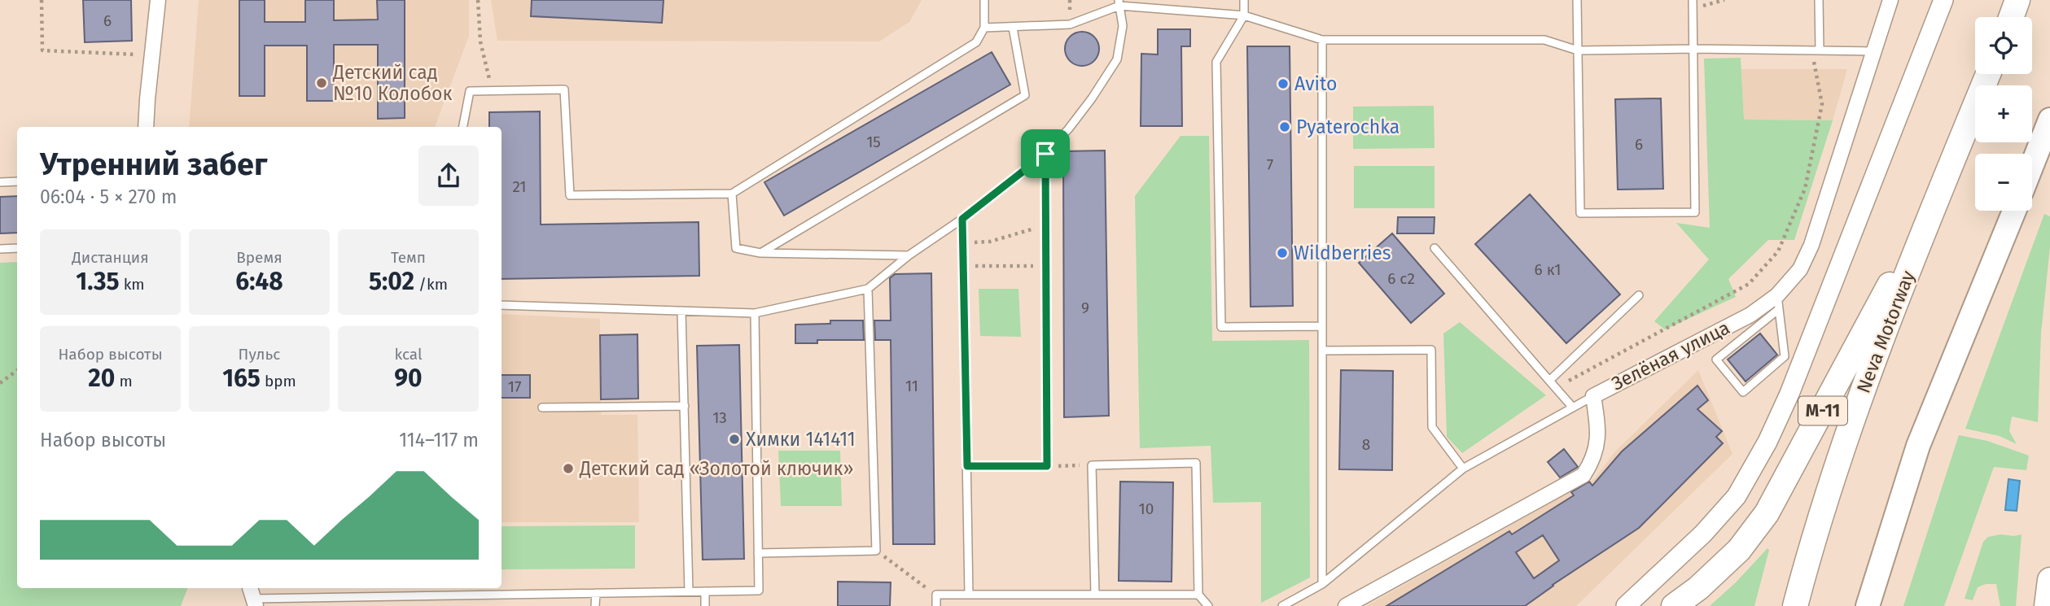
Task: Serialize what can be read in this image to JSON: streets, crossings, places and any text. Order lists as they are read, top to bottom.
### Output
{
  "streets": {
    "highway": ["Neva Motorway", "М-11"],
    "street": ["Зелёная улица"]
  },
  "crossings": [
    ["Neva Motorway", "М-11"]
  ],
  "places": [
    "Детский сад №10 Колобок",
    "Avito",
    "Pyaterochka",
    "Wildberries",
    "Химки 141411",
    "Детский сад «Золотой ключик»"
  ],
  "house_numbers": [
    "6",
    "15",
    "6",
    "7",
    "21",
    "6 к1",
    "6 с2",
    "9",
    "11",
    "17",
    "13",
    "8",
    "10"
  ],
  "page": {
    "map_buttons": ["+", "−"],
    "heading": ["Утренний забег", "06:04 · 5 × 270 m"],
    "stats": [
      ["Дистанция", "1.35 km"],
      ["Время", "6:48"],
      ["Темп", "5:02 /km"],
      ["Набор высоты", "20 m"],
      ["Пульс", "165 bpm"],
      ["kcal", "90"]
    ],
    "chart": ["Набор высоты", "114–117 m"]
  }
}
